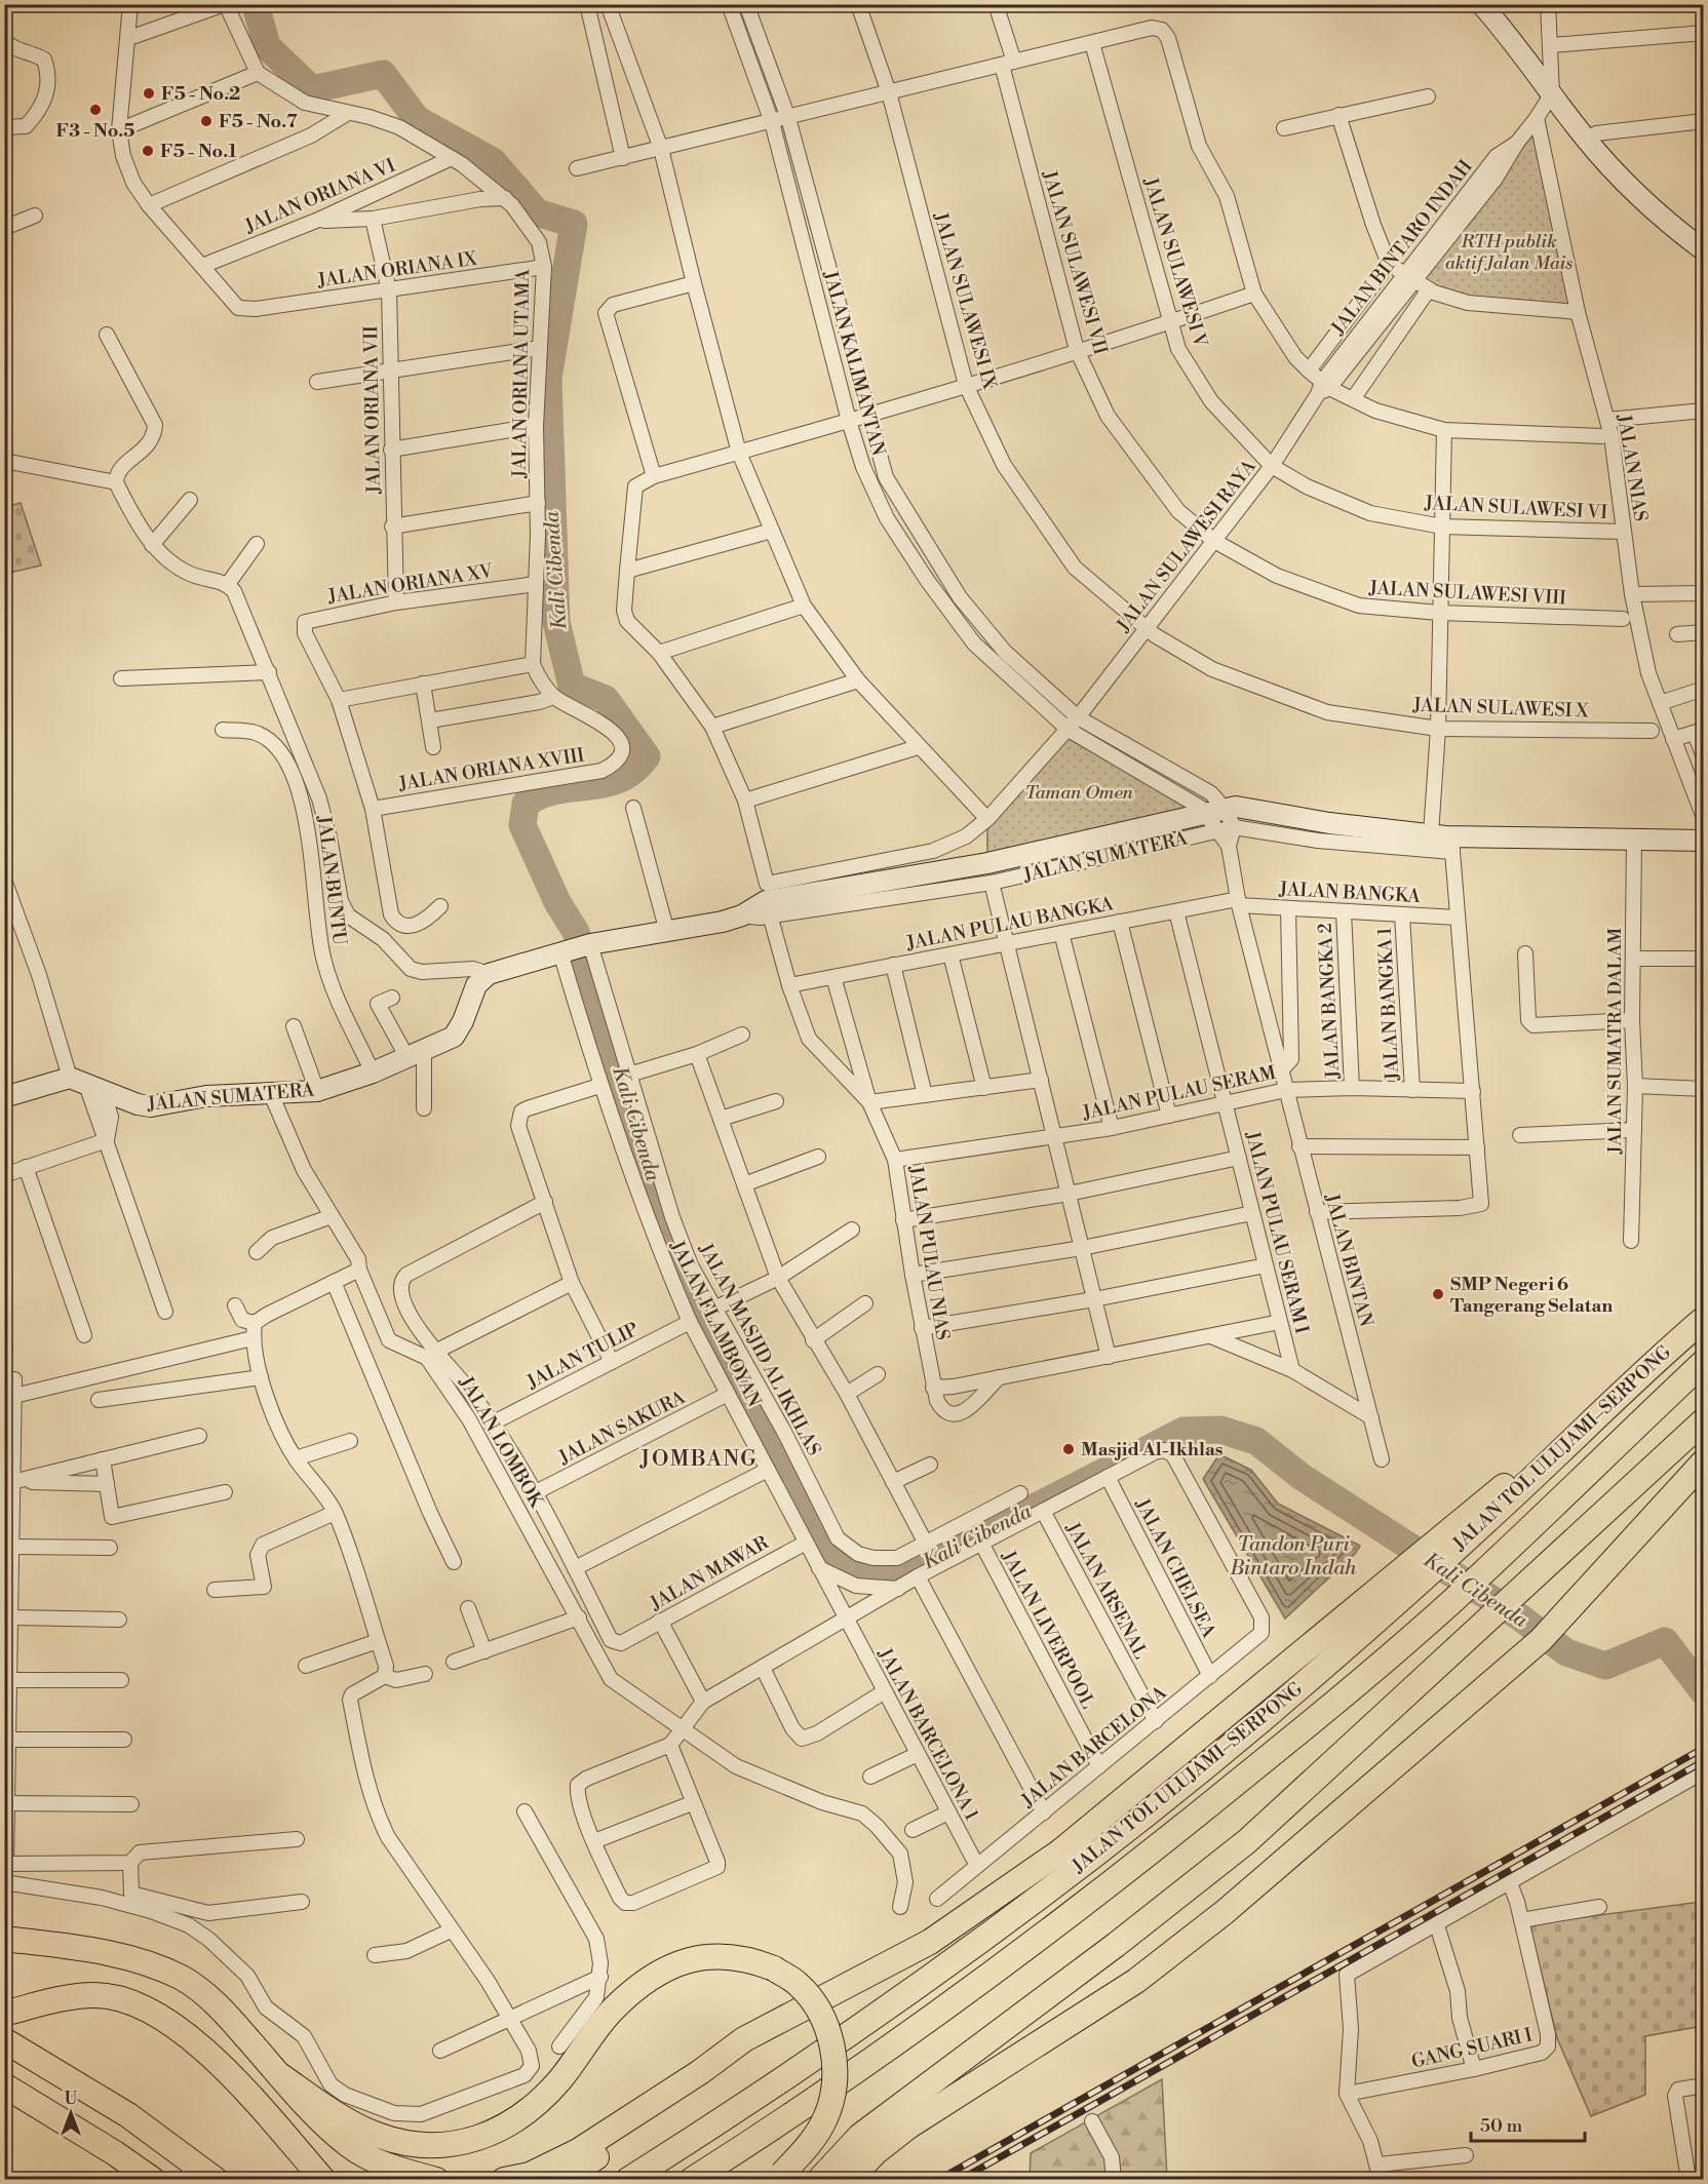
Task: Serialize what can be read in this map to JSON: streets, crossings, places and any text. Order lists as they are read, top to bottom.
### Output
{
  "streets": {
    "highway": ["JALAN TOL ULUJAMI–SERPONG"],
    "street": [
      "JALAN ORIANA VI",
      "JALAN BINTARO INDAH",
      "JALAN SULAWESI VII",
      "JALAN SULAWESI V",
      "JALAN ORIANA IX",
      "JALAN SULAWESI IX",
      "JALAN KALIMANTAN",
      "JALAN ORIANA UTAMA",
      "JALAN ORIANA VII",
      "JALAN NIAS",
      "JALAN SULAWESI VI",
      "JALAN SULAWESI RAYA",
      "JALAN ORIANA XV",
      "JALAN SULAWESI VIII",
      "JALAN SULAWESI X",
      "JALAN ORIANA XVIII",
      "JALAN SUMATERA",
      "JALAN BUNTU",
      "JALAN BANGKA",
      "JALAN PULAU BANGKA",
      "JALAN BANGKA 2",
      "JALAN BANGKA 1",
      "JALAN SUMATRA DALAM",
      "JALAN PULAU SERAM",
      "JALAN PULAU SERAM I",
      "JALAN PULAU NIAS",
      "JALAN BINTAN",
      "JALAN FLAMBOYAN",
      "JALAN MASJID AL IKHLAS",
      "JALAN TULIP",
      "JALAN SAKURA",
      "JALAN LOMBOK",
      "JALAN CHELSEA",
      "JALAN MAWAR",
      "JALAN ARSENAL",
      "JALAN LIVERPOOL",
      "JALAN BARCELONA 1",
      "JALAN BARCELONA",
      "GANG SUARI I"
    ]
  },
  "crossings": [
    ["JALAN ORIANA VI", "JALAN ORIANA IX"],
    ["JALAN ORIANA VI", "JALAN ORIANA UTAMA"],
    ["JALAN BINTARO INDAH", "JALAN NIAS"],
    ["JALAN BINTARO INDAH", "JALAN SULAWESI RAYA"],
    ["JALAN SULAWESI VII", "JALAN SULAWESI RAYA"],
    ["JALAN SULAWESI VII", "JALAN SULAWESI VIII"],
    ["JALAN SULAWESI V", "JALAN SULAWESI VI"],
    ["JALAN SULAWESI V", "JALAN SULAWESI RAYA"],
    ["JALAN ORIANA IX", "JALAN ORIANA UTAMA"],
    ["JALAN ORIANA IX", "JALAN ORIANA VII"],
    ["JALAN SULAWESI IX", "JALAN SULAWESI RAYA"],
    ["JALAN SULAWESI IX", "JALAN SULAWESI X"],
    ["JALAN KALIMANTAN", "JALAN SULAWESI RAYA"],
    ["JALAN KALIMANTAN", "JALAN SUMATERA"],
    ["JALAN ORIANA UTAMA", "JALAN ORIANA XV"],
    ["JALAN ORIANA VII", "JALAN ORIANA XV"],
    ["JALAN NIAS", "JALAN SULAWESI VI"],
    ["JALAN SULAWESI VI", "JALAN SULAWESI RAYA"],
    ["JALAN SULAWESI RAYA", "JALAN SULAWESI VIII"],
    ["JALAN SULAWESI RAYA", "JALAN SULAWESI X"],
    ["JALAN SUMATERA", "JALAN BUNTU"],
    ["JALAN SUMATERA", "JALAN SUMATRA DALAM"],
    ["JALAN SUMATERA", "JALAN PULAU NIAS"],
    ["JALAN SUMATERA", "JALAN BINTAN"],
    ["JALAN SUMATERA", "JALAN FLAMBOYAN"],
    ["JALAN SUMATERA", "JALAN MASJID AL IKHLAS"],
    ["JALAN SUMATERA", "JALAN LOMBOK"],
    ["JALAN BANGKA", "JALAN PULAU BANGKA"],
    ["JALAN BANGKA", "JALAN BANGKA 2"],
    ["JALAN BANGKA", "JALAN BANGKA 1"],
    ["JALAN BANGKA", "JALAN BINTAN"],
    ["JALAN PULAU BANGKA", "JALAN PULAU SERAM I"],
    ["JALAN PULAU BANGKA", "JALAN PULAU NIAS"],
    ["JALAN PULAU BANGKA", "JALAN BINTAN"],
    ["JALAN BANGKA 2", "JALAN PULAU SERAM"],
    ["JALAN BANGKA 1", "JALAN PULAU SERAM"],
    ["JALAN PULAU SERAM", "JALAN PULAU SERAM I"],
    ["JALAN PULAU SERAM", "JALAN PULAU NIAS"],
    ["JALAN PULAU SERAM", "JALAN BINTAN"],
    ["JALAN FLAMBOYAN", "JALAN MASJID AL IKHLAS"],
    ["JALAN FLAMBOYAN", "JALAN TULIP"],
    ["JALAN FLAMBOYAN", "JALAN SAKURA"],
    ["JALAN FLAMBOYAN", "JALAN MAWAR"],
    ["JALAN FLAMBOYAN", "JALAN BARCELONA 1"],
    ["JALAN CHELSEA", "JALAN BARCELONA"],
    ["JALAN ARSENAL", "JALAN BARCELONA"],
    ["JALAN LIVERPOOL", "JALAN BARCELONA"],
    ["JALAN BARCELONA 1", "JALAN BARCELONA"]
  ],
  "districts": ["JOMBANG"],
  "water": ["Kali Cibenda", "Tandon Puri Bintaro Indah"],
  "parks": ["RTH publik aktif Jalan Mais", "Taman Omen"],
  "places": [
    "F5 - No.2",
    "F3 - No.5",
    "F5 - No.7",
    "F5 - No.1",
    "SMP Negeri 6 Tangerang Selatan",
    "Masjid Al-Ikhlas"
  ],
  "scale_bar": "50 m",
  "north": "top"
}
